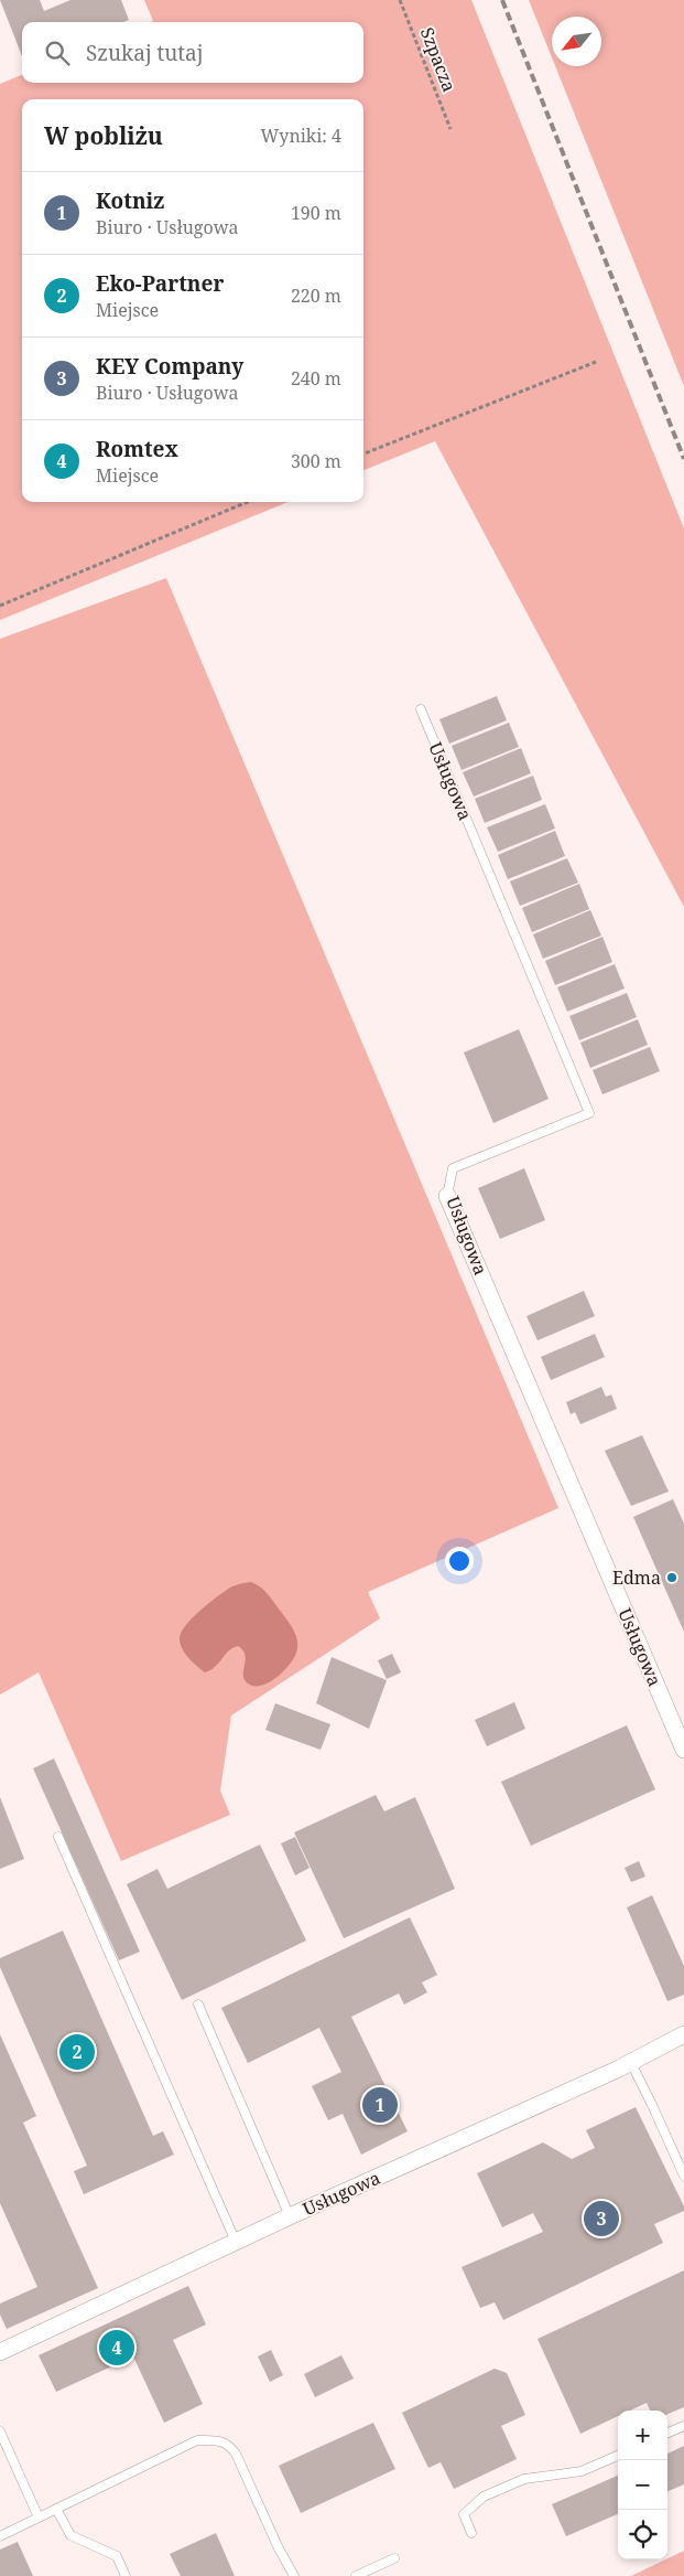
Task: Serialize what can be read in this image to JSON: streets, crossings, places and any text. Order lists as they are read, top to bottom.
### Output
{
  "streets": {
    "street": ["Usługowa"],
    "path": ["Szpacza"]
  },
  "places": ["Edma"],
  "north": "bottom left",
  "page": {
    "search": "Szukaj tutaj",
    "heading": ["W pobliżu", "Wyniki: 4"],
    "list": [
      {
        "mark": "1",
        "name": "Kotniz",
        "note": "Biuro · Usługowa",
        "value": "190 m"
      },
      {
        "mark": "2",
        "name": "Eko-Partner",
        "note": "Miejsce",
        "value": "220 m"
      },
      {
        "mark": "3",
        "name": "KEY Company",
        "note": "Biuro · Usługowa",
        "value": "240 m"
      },
      {
        "mark": "4",
        "name": "Romtex",
        "note": "Miejsce",
        "value": "300 m"
      }
    ],
    "pins": [
      "2",
      "1",
      "3",
      "4"
    ],
    "map_buttons": ["+", "−"]
  }
}
